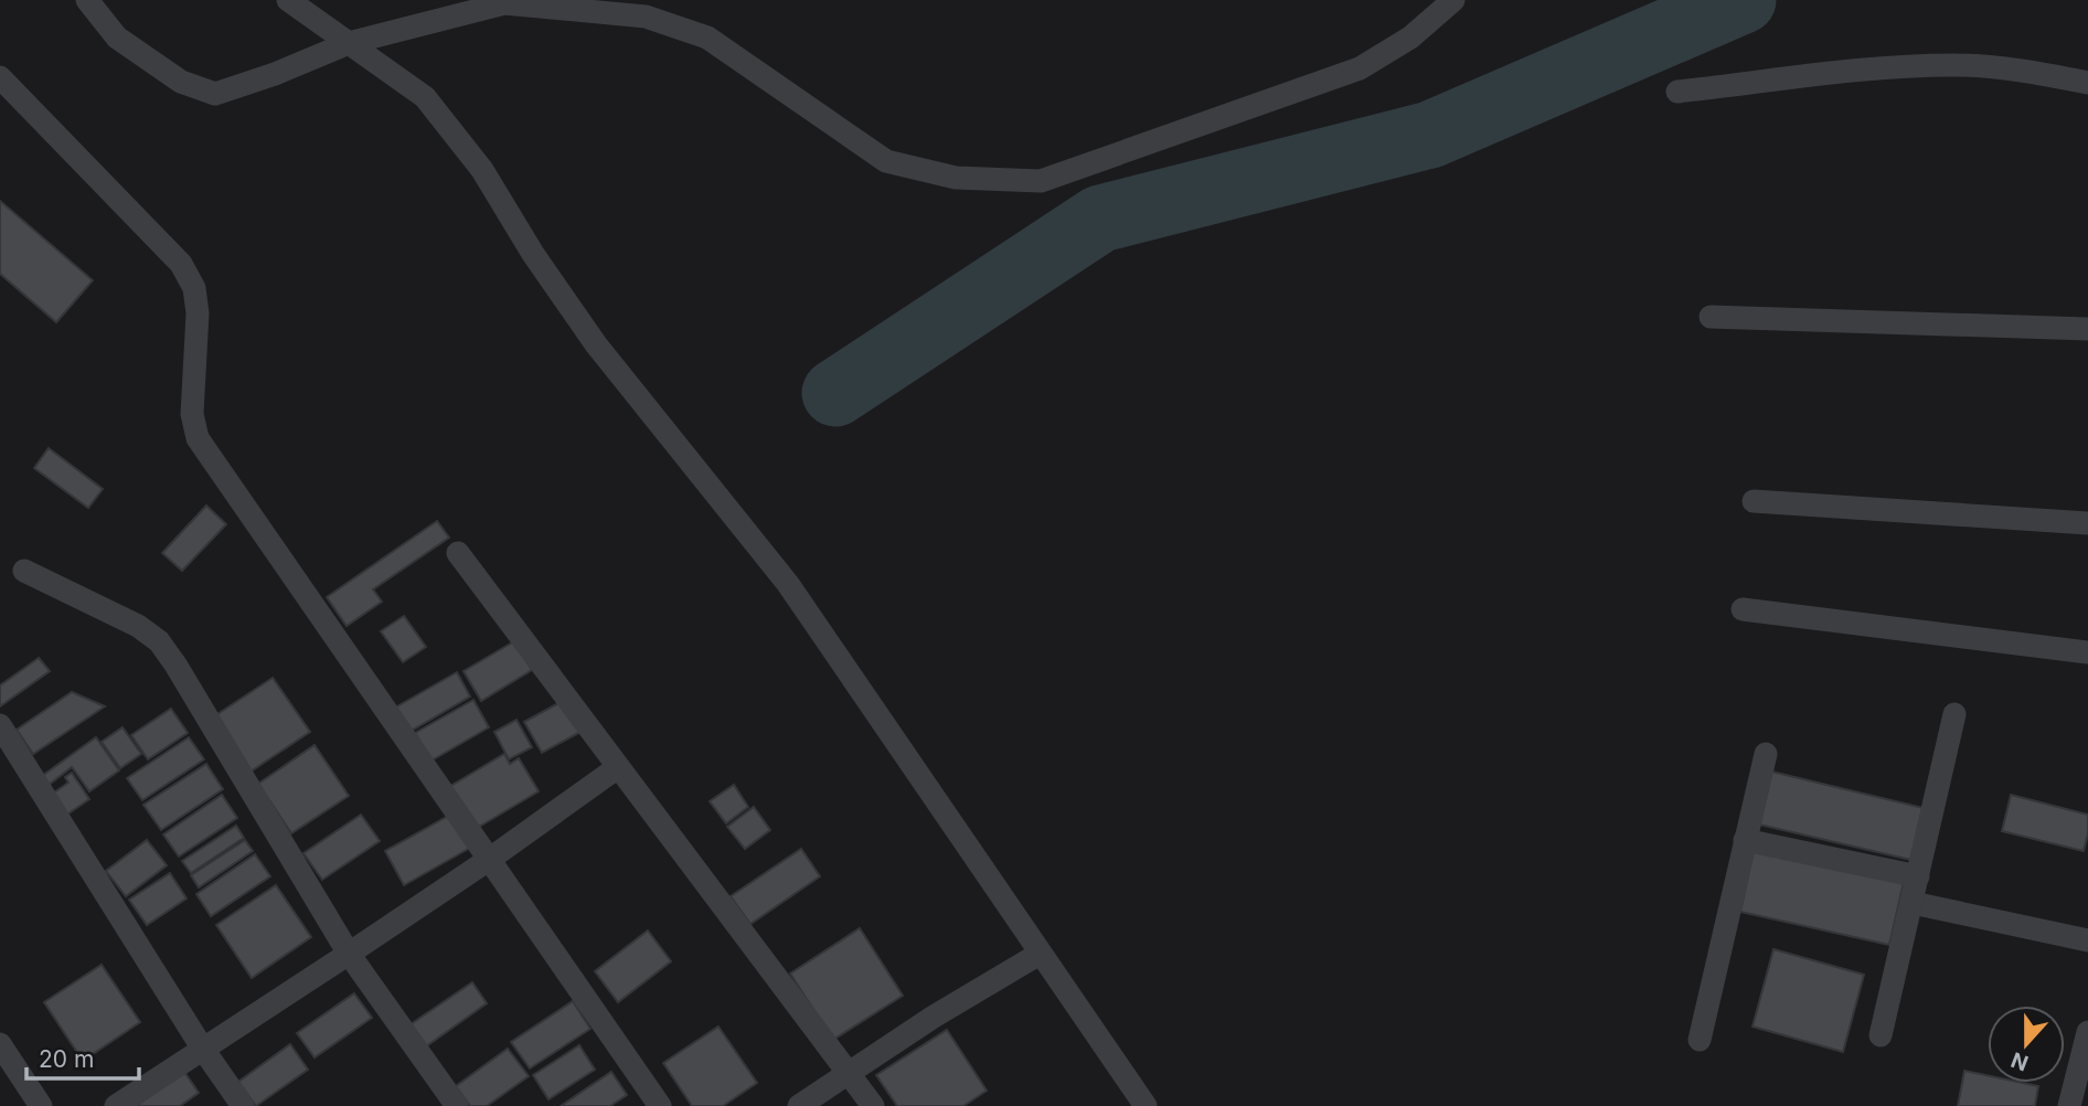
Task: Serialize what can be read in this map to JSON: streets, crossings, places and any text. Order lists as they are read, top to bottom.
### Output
{
  "scale_bar": "20 m",
  "north": "bottom"
}
